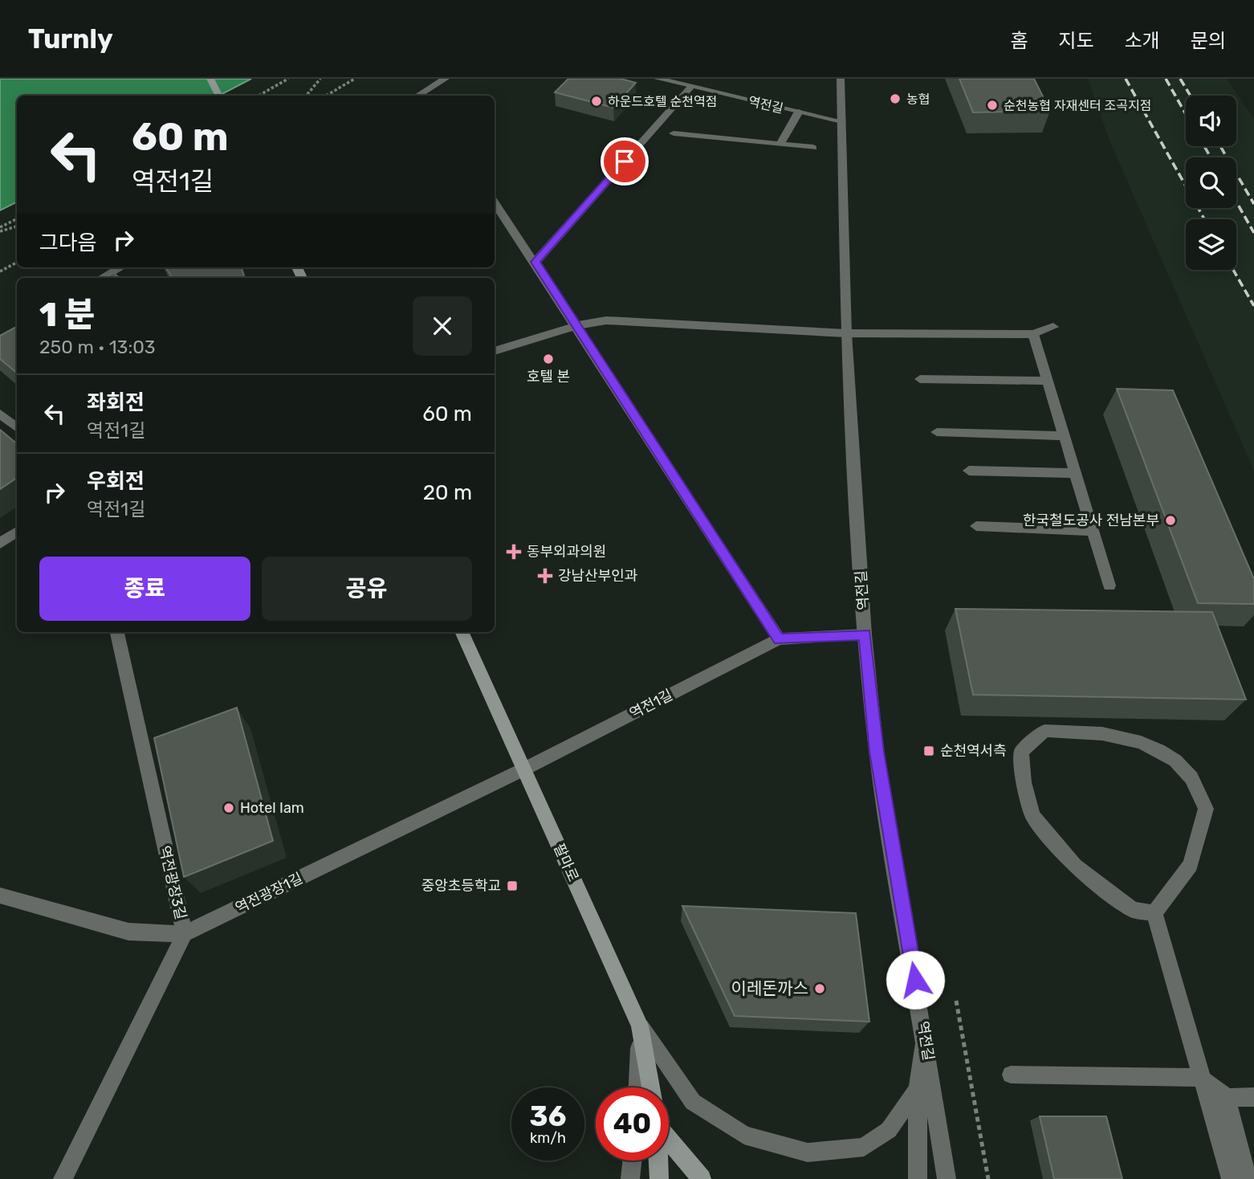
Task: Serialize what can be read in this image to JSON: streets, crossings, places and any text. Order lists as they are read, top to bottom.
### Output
{
  "streets": {
    "main road": ["팔마로"],
    "street": [
      "역전길",
      "역전1길",
      "역전광장3길",
      "역전광장1길"
    ]
  },
  "crossings": [
    ["역전길", "역전1길"],
    ["역전1길", "팔마로"],
    ["역전1길", "역전광장1길"],
    ["팔마로", "역전광장1길"],
    ["역전광장3길", "역전광장1길"]
  ],
  "places": {
    "other": [
      "농협",
      "하운드호텔 순천역점",
      "순천농협 자재센터 조곡지점",
      "호텔 본",
      "한국철도공사 전남본부",
      "Hotel Iam",
      "이레돈까스"
    ],
    "health": ["동부외과의원", "강남산부인과"],
    "transit": ["순천역서측", "중앙초등학교"]
  },
  "page": {
    "header": "Turnly",
    "nav": [
      "홈",
      "지도",
      "소개",
      "문의"
    ],
    "turn": ["60 m", "역전1길"],
    "then": "그다음",
    "heading": ["1 분", "250 m · 13:03"],
    "list": [
      {
        "name": "좌회전",
        "note": "역전1길",
        "value": "60 m"
      },
      {
        "name": "우회전",
        "note": "역전1길",
        "value": "20 m"
      }
    ],
    "buttons": ["종료", "공유"],
    "speed": "36 km/h",
    "limit": "40"
  }
}
